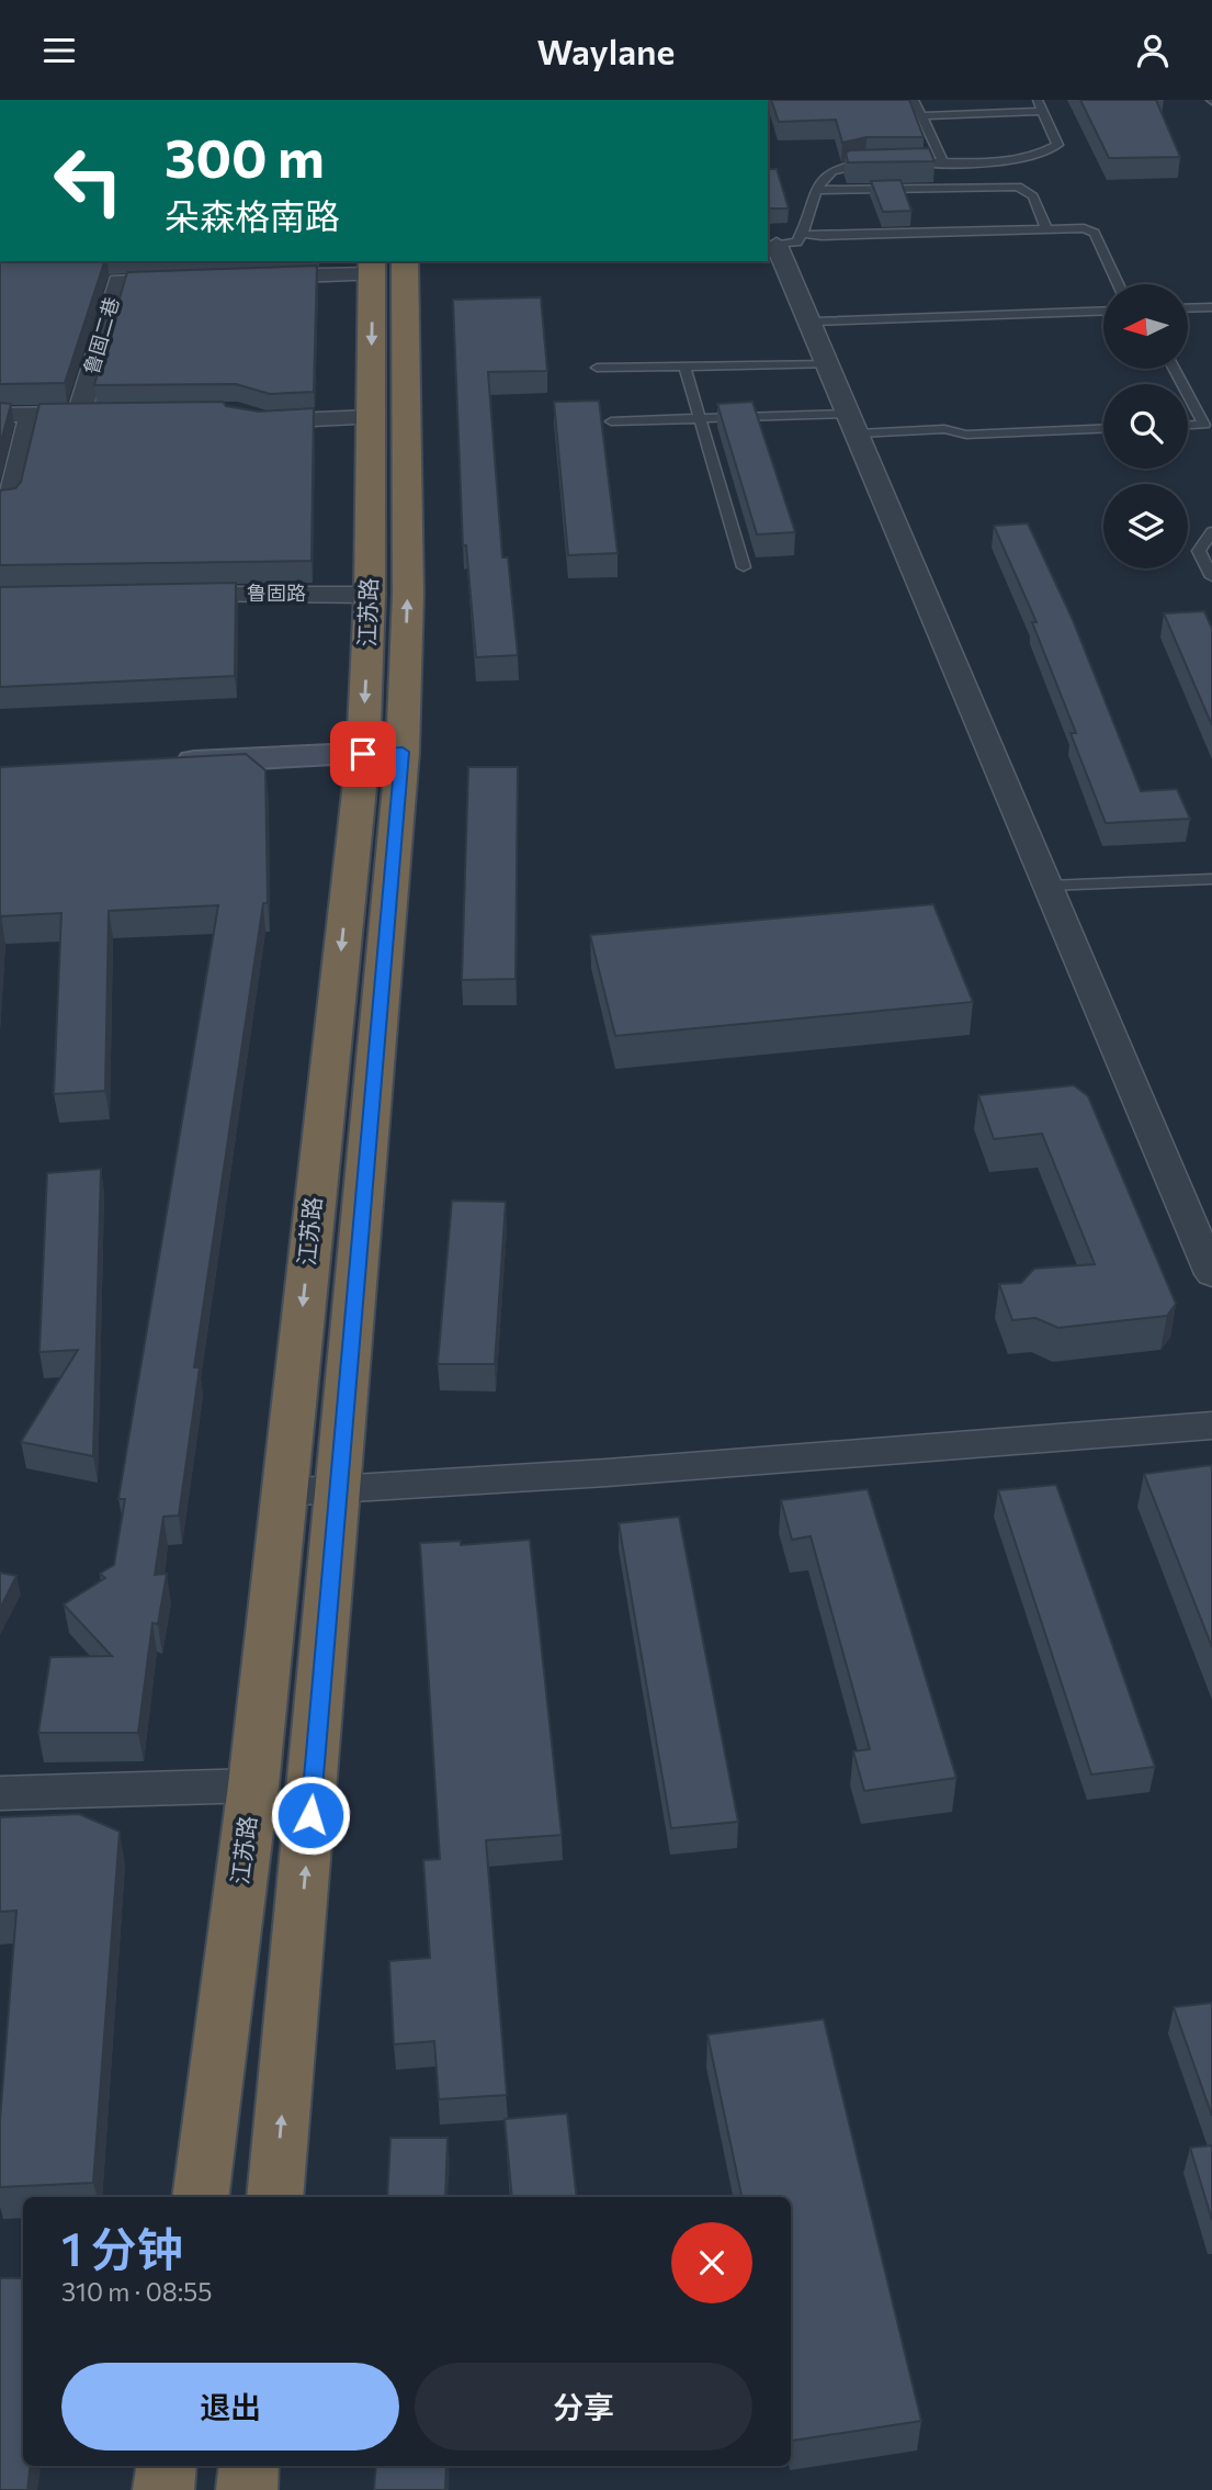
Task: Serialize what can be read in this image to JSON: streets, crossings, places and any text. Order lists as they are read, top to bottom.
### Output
{
  "streets": {
    "highway": ["江苏路"],
    "street": ["鲁固二巷", "鲁固路"]
  },
  "crossings": [
    ["鲁固路", "江苏路"]
  ],
  "north": "left",
  "page": {
    "header": "Waylane",
    "turn": ["300 m", "朵森格南路"],
    "heading": ["1 分钟", "310 m · 08:55"],
    "buttons": ["退出", "分享"]
  }
}
